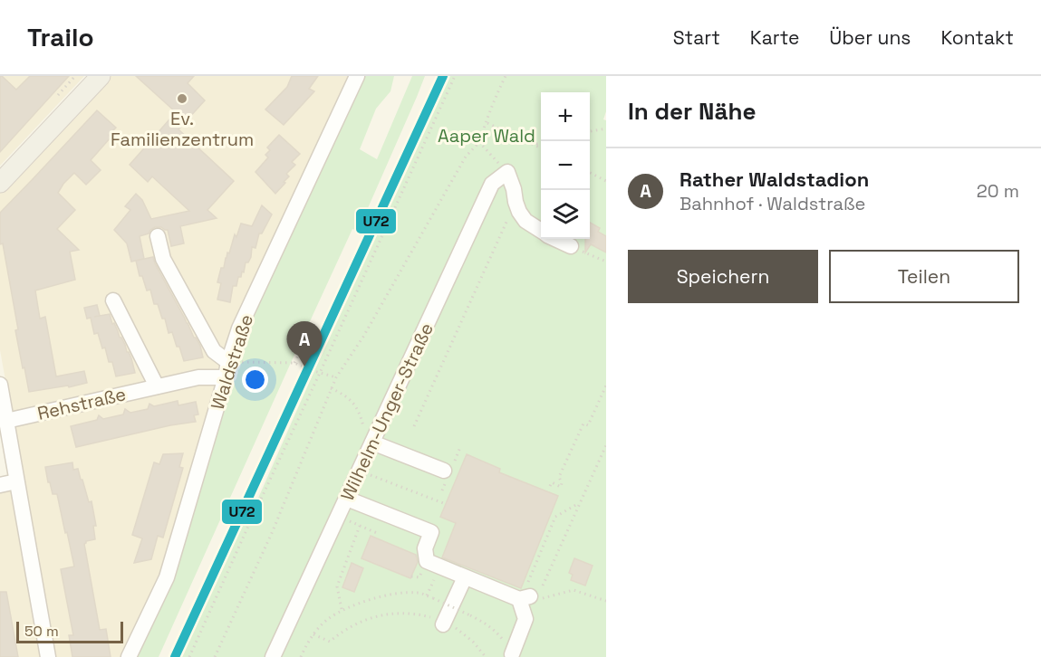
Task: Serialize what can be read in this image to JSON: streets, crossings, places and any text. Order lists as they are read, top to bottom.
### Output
{
  "streets": {
    "street": ["Waldstraße", "Rehstraße", "Wilhelm-Unger-Straße"]
  },
  "crossings": [
    ["Waldstraße", "Rehstraße"]
  ],
  "parks": ["Aaper Wald"],
  "places": ["Ev. Familienzentrum"],
  "lines": ["transit line U72"],
  "scale_bar": "50 m",
  "page": {
    "header": "Trailo",
    "nav": [
      "Start",
      "Karte",
      "Über uns",
      "Kontakt"
    ],
    "heading": "In der Nähe",
    "map_buttons": ["+", "−"],
    "list": [
      {
        "mark": "A",
        "name": "Rather Waldstadion",
        "note": "Bahnhof · Waldstraße",
        "value": "20 m"
      }
    ],
    "buttons": ["Speichern", "Teilen"],
    "pins": "A",
    "scale": "50 m"
  }
}
